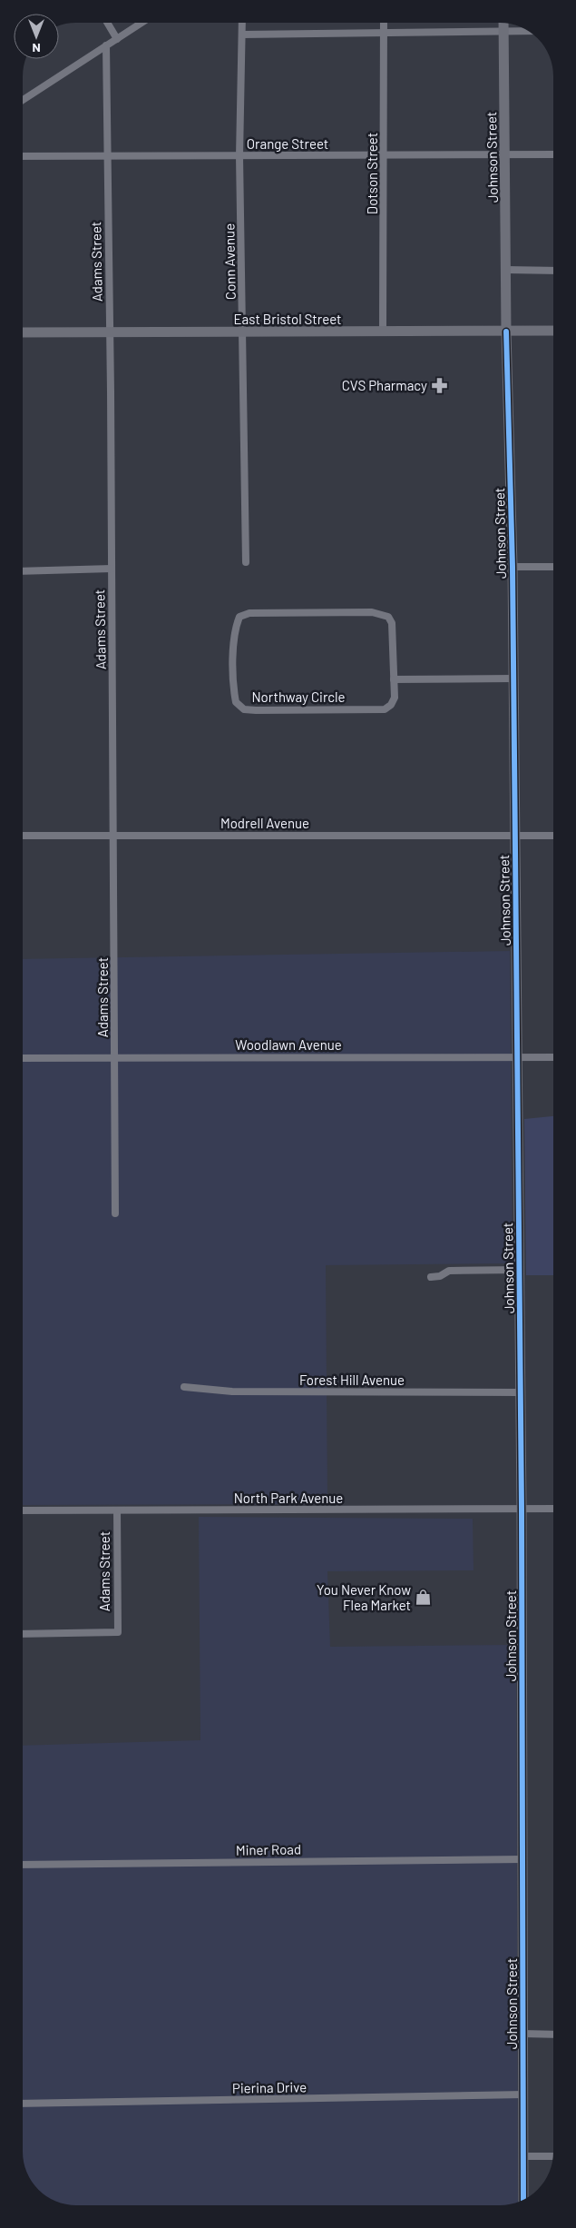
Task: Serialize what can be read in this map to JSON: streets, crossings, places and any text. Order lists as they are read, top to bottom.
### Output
{
  "streets": {
    "street": [
      "Orange Street",
      "Johnson Street",
      "Dotson Street",
      "Adams Street",
      "Conn Avenue",
      "East Bristol Street",
      "Northway Circle",
      "Modrell Avenue",
      "Woodlawn Avenue",
      "Forest Hill Avenue",
      "North Park Avenue",
      "Miner Road",
      "Pierina Drive"
    ]
  },
  "crossings": [
    ["Orange Street", "Johnson Street"],
    ["Orange Street", "Dotson Street"],
    ["Orange Street", "Adams Street"],
    ["Orange Street", "Conn Avenue"],
    ["Johnson Street", "East Bristol Street"],
    ["Johnson Street", "Modrell Avenue"],
    ["Johnson Street", "Woodlawn Avenue"],
    ["Johnson Street", "Forest Hill Avenue"],
    ["Johnson Street", "North Park Avenue"],
    ["Johnson Street", "Miner Road"],
    ["Johnson Street", "Pierina Drive"],
    ["Dotson Street", "East Bristol Street"],
    ["Adams Street", "East Bristol Street"],
    ["Adams Street", "Modrell Avenue"],
    ["Adams Street", "Woodlawn Avenue"],
    ["Adams Street", "North Park Avenue"],
    ["Conn Avenue", "East Bristol Street"]
  ],
  "places": {
    "pharmacy": ["CVS Pharmacy"],
    "shop": ["You Never Know Flea Market"]
  },
  "north": "bottom"
}
